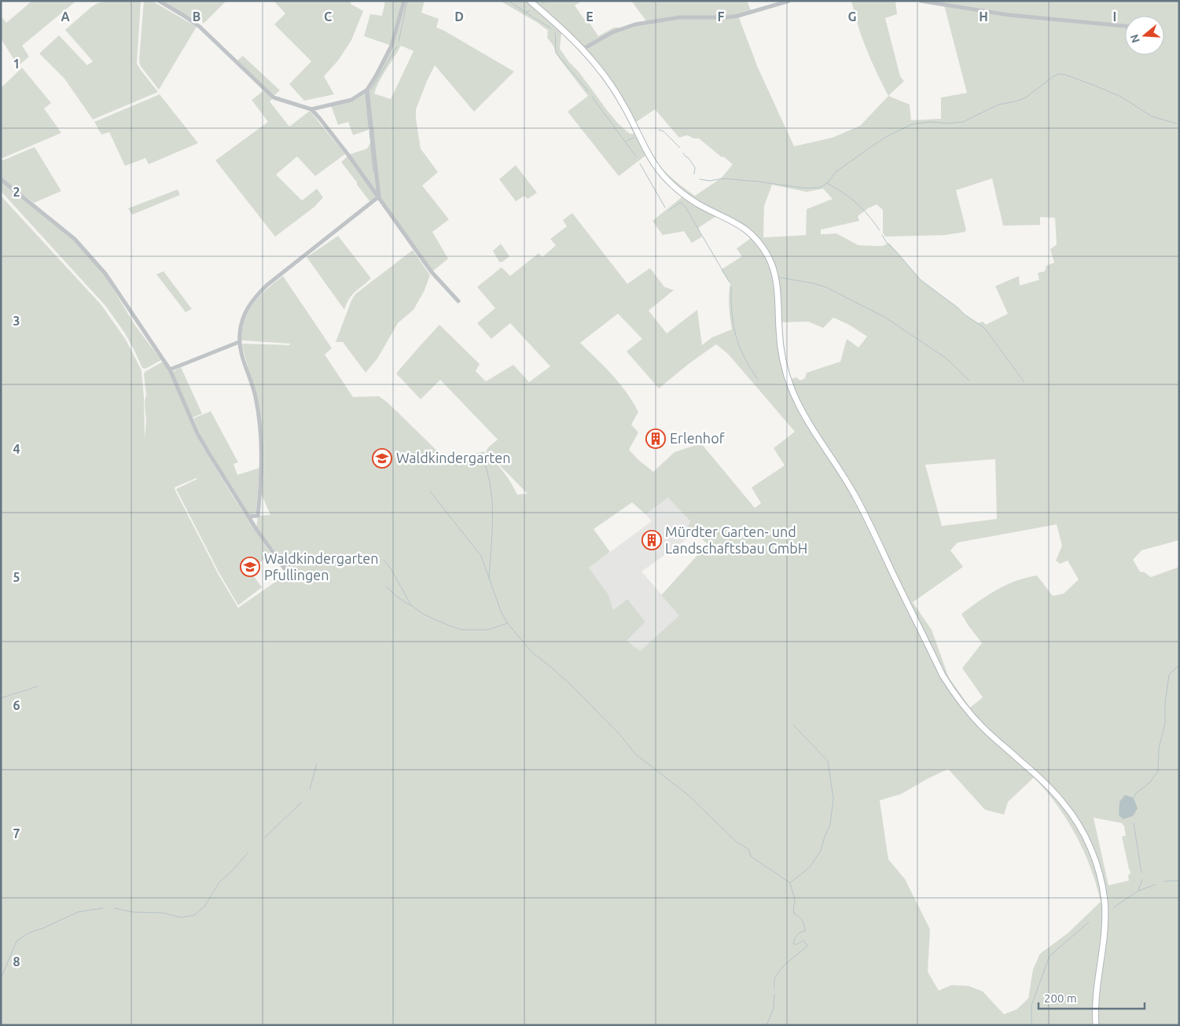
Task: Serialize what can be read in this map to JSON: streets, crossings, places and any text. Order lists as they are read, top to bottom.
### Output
{
  "places": {
    "building": ["Erlenhof", "Mürdter Garten- und Landschaftsbau GmbH"],
    "school or university": ["Waldkindergarten", "Waldkindergarten Pfullingen"]
  },
  "scale_bar": "200 m",
  "north": "left",
  "grid": {
    "columns": [
      "A",
      "B",
      "C",
      "D",
      "E",
      "F",
      "G",
      "H",
      "I"
    ],
    "rows": [
      "1",
      "2",
      "3",
      "4",
      "5",
      "6",
      "7",
      "8"
    ]
  }
}
